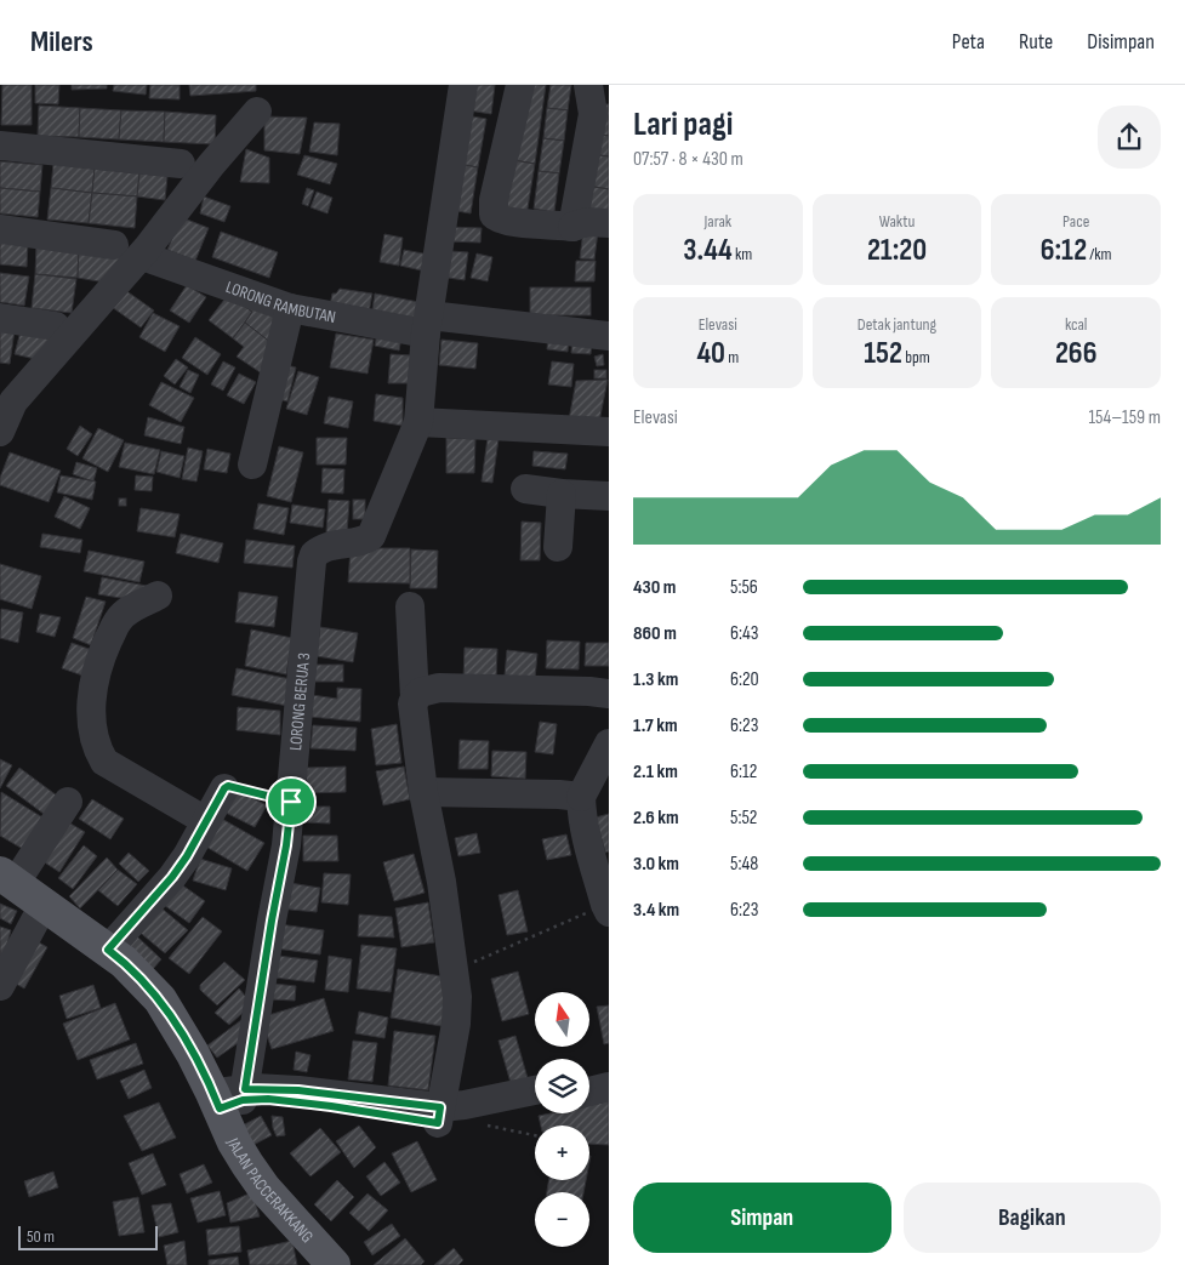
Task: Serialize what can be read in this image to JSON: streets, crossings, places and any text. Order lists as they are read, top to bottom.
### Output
{
  "streets": {
    "main road": ["JALAN PACCERAKKANG"],
    "street": ["LORONG RAMBUTAN", "LORONG BERUA 3"]
  },
  "crossings": [
    ["LORONG BERUA 3", "JALAN PACCERAKKANG"]
  ],
  "scale_bar": "50 m",
  "north": "top",
  "page": {
    "header": "Milers",
    "nav": ["Peta", "Rute", "Disimpan"],
    "heading": ["Lari pagi", "07:57 · 8 × 430 m"],
    "stats": [
      ["Jarak", "3.44 km"],
      ["Waktu", "21:20"],
      ["Pace", "6:12 /km"],
      ["Elevasi", "40 m"],
      ["Detak jantung", "152 bpm"],
      ["kcal", "266"]
    ],
    "chart": ["Elevasi", "154–159 m"],
    "list": [
      {
        "name": "430 m",
        "note": "5:56"
      },
      {
        "name": "860 m",
        "note": "6:43"
      },
      {
        "name": "1.3 km",
        "note": "6:20"
      },
      {
        "name": "1.7 km",
        "note": "6:23"
      },
      {
        "name": "2.1 km",
        "note": "6:12"
      },
      {
        "name": "2.6 km",
        "note": "5:52"
      },
      {
        "name": "3.0 km",
        "note": "5:48"
      },
      {
        "name": "3.4 km",
        "note": "6:23"
      }
    ],
    "map_buttons": ["+", "−"],
    "buttons": ["Simpan", "Bagikan"],
    "scale": "50 m"
  }
}
